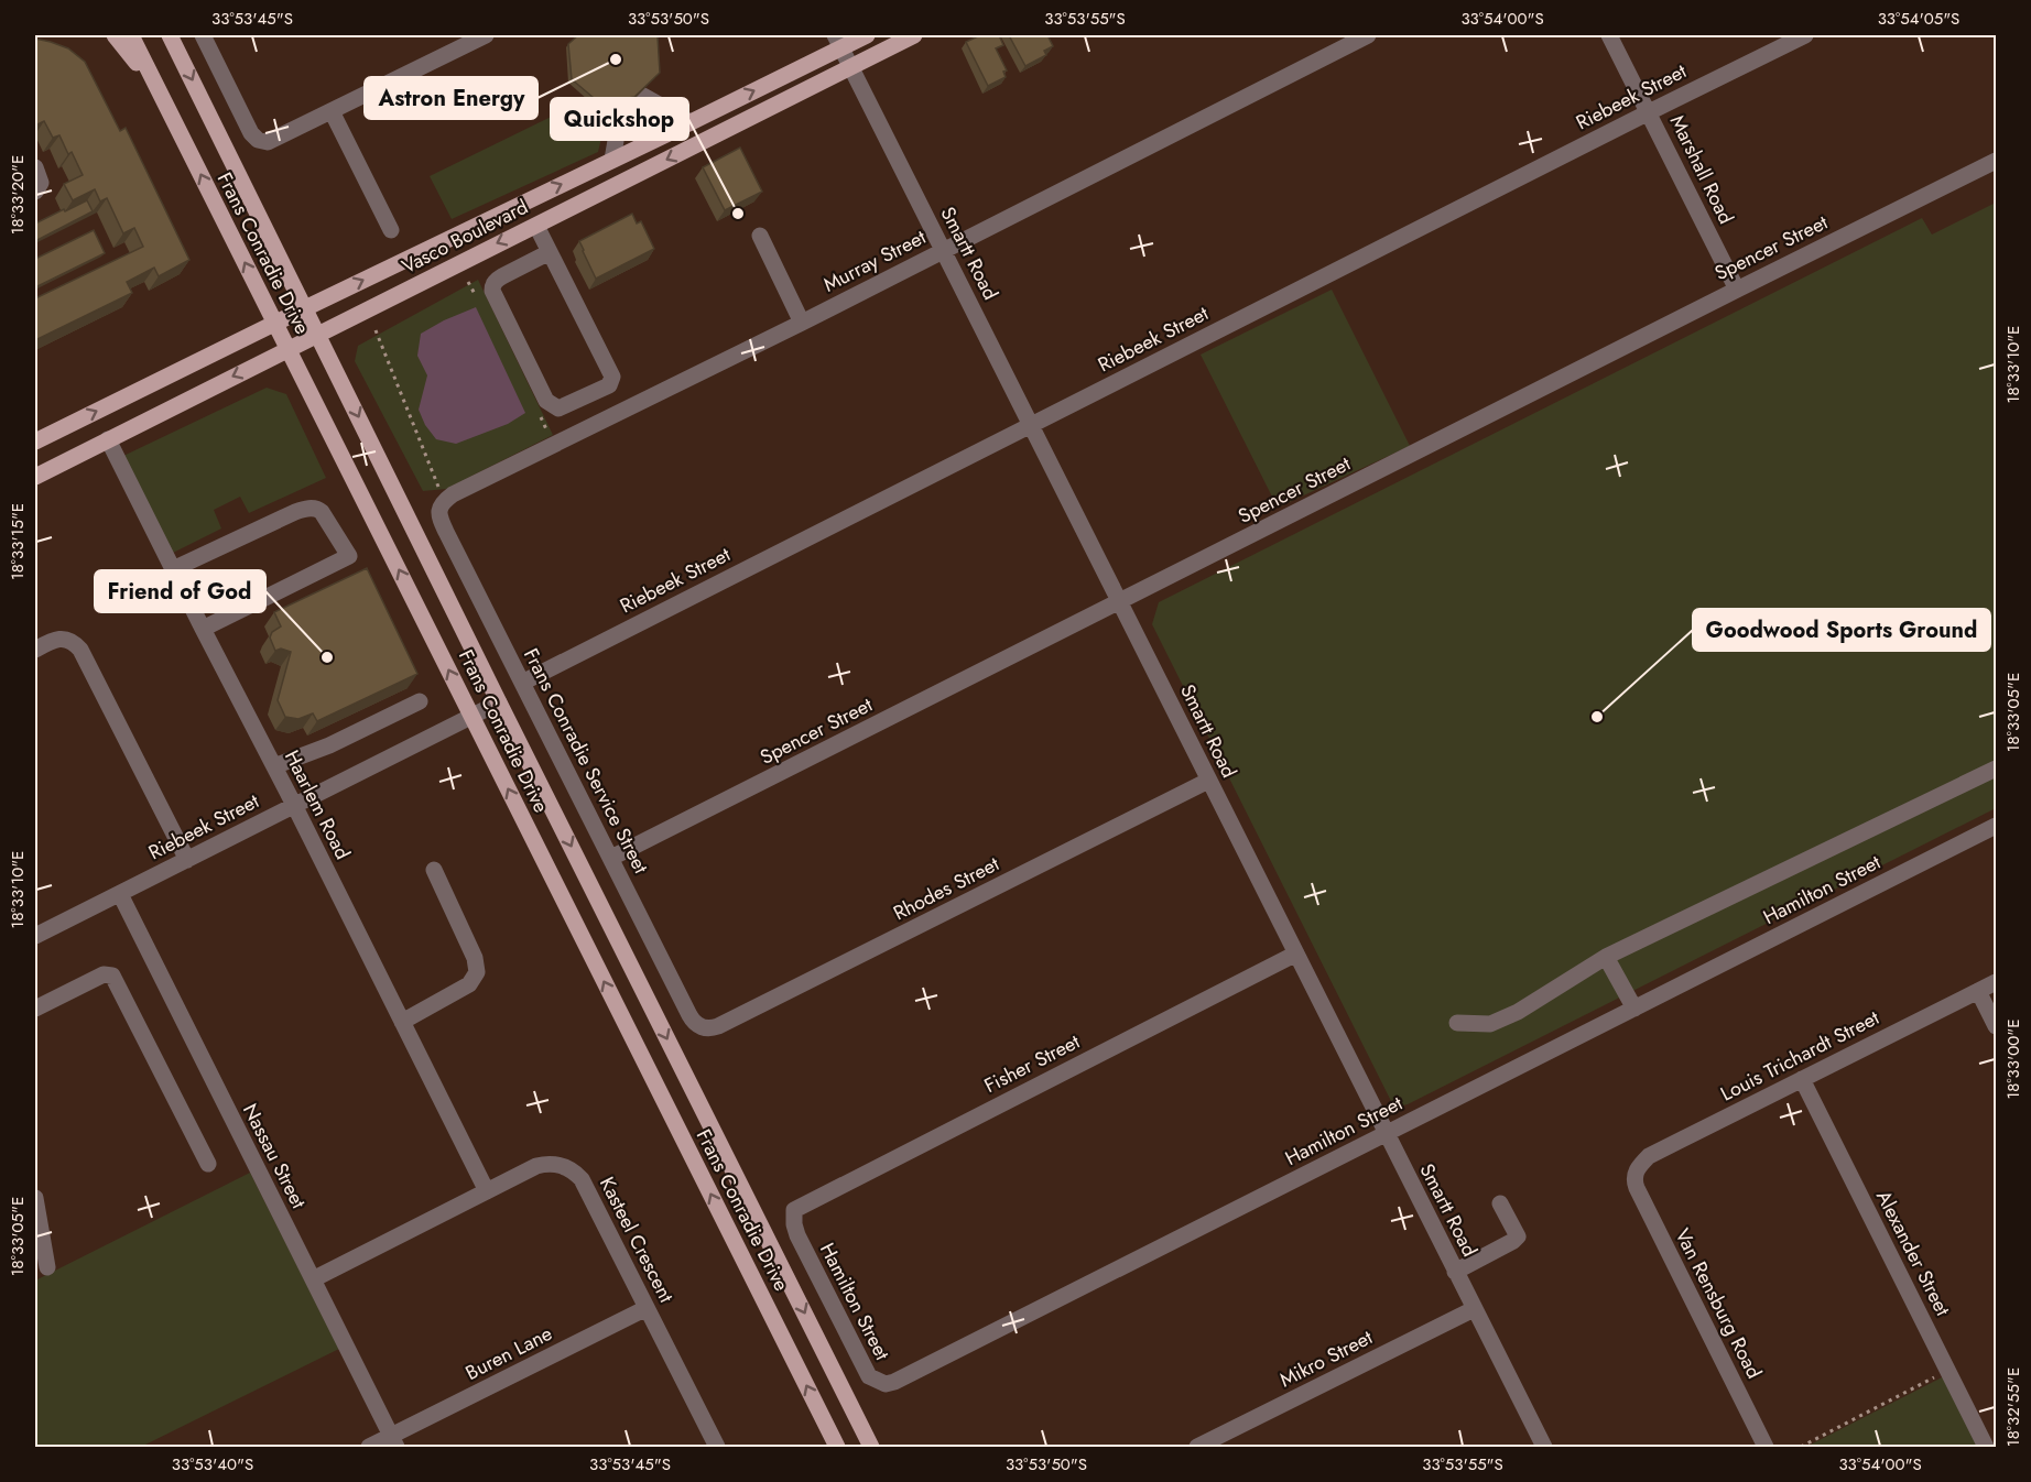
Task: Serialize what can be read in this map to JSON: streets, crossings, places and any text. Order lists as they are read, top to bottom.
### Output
{
  "streets": {
    "main road": ["Vasco Boulevard", "Frans Conradie Drive"],
    "street": [
      "Riebeek Street",
      "Marshall Road",
      "Spencer Street",
      "Smartt Road",
      "Murray Street",
      "Frans Conradie Service Street",
      "Haarlem Road",
      "Rhodes Street",
      "Hamilton Street",
      "Louis Trichardt Street",
      "Fisher Street",
      "Nassau Street",
      "Kasteel Crescent",
      "Alexander Street",
      "Van Rensburg Road",
      "Buren Lane",
      "Mikro Street"
    ]
  },
  "crossings": [
    ["Riebeek Street", "Marshall Road"],
    ["Riebeek Street", "Frans Conradie Drive"],
    ["Riebeek Street", "Smartt Road"],
    ["Riebeek Street", "Frans Conradie Service Street"],
    ["Riebeek Street", "Haarlem Road"],
    ["Riebeek Street", "Nassau Street"],
    ["Marshall Road", "Spencer Street"],
    ["Vasco Boulevard", "Frans Conradie Drive"],
    ["Vasco Boulevard", "Smartt Road"],
    ["Vasco Boulevard", "Haarlem Road"],
    ["Spencer Street", "Smartt Road"],
    ["Spencer Street", "Frans Conradie Service Street"],
    ["Smartt Road", "Murray Street"],
    ["Smartt Road", "Rhodes Street"],
    ["Smartt Road", "Hamilton Street"],
    ["Smartt Road", "Fisher Street"],
    ["Smartt Road", "Mikro Street"],
    ["Murray Street", "Frans Conradie Service Street"],
    ["Frans Conradie Service Street", "Rhodes Street"],
    ["Haarlem Road", "Kasteel Crescent"],
    ["Hamilton Street", "Fisher Street"],
    ["Louis Trichardt Street", "Alexander Street"],
    ["Louis Trichardt Street", "Van Rensburg Road"],
    ["Nassau Street", "Kasteel Crescent"],
    ["Nassau Street", "Buren Lane"],
    ["Kasteel Crescent", "Buren Lane"]
  ],
  "places": [
    "Astron Energy",
    "Quickshop",
    "Friend of God",
    "Goodwood Sports Ground"
  ],
  "coordinates": [
    "33°53'45\"S",
    "33°53'50\"S",
    "33°53'55\"S",
    "33°54'00\"S",
    "33°54'05\"S",
    "18°33'20\"E",
    "18°33'10\"E",
    "18°33'15\"E",
    "18°33'05\"E",
    "18°33'00\"E",
    "18°32'55\"E",
    "33°53'40\"S"
  ]
}
